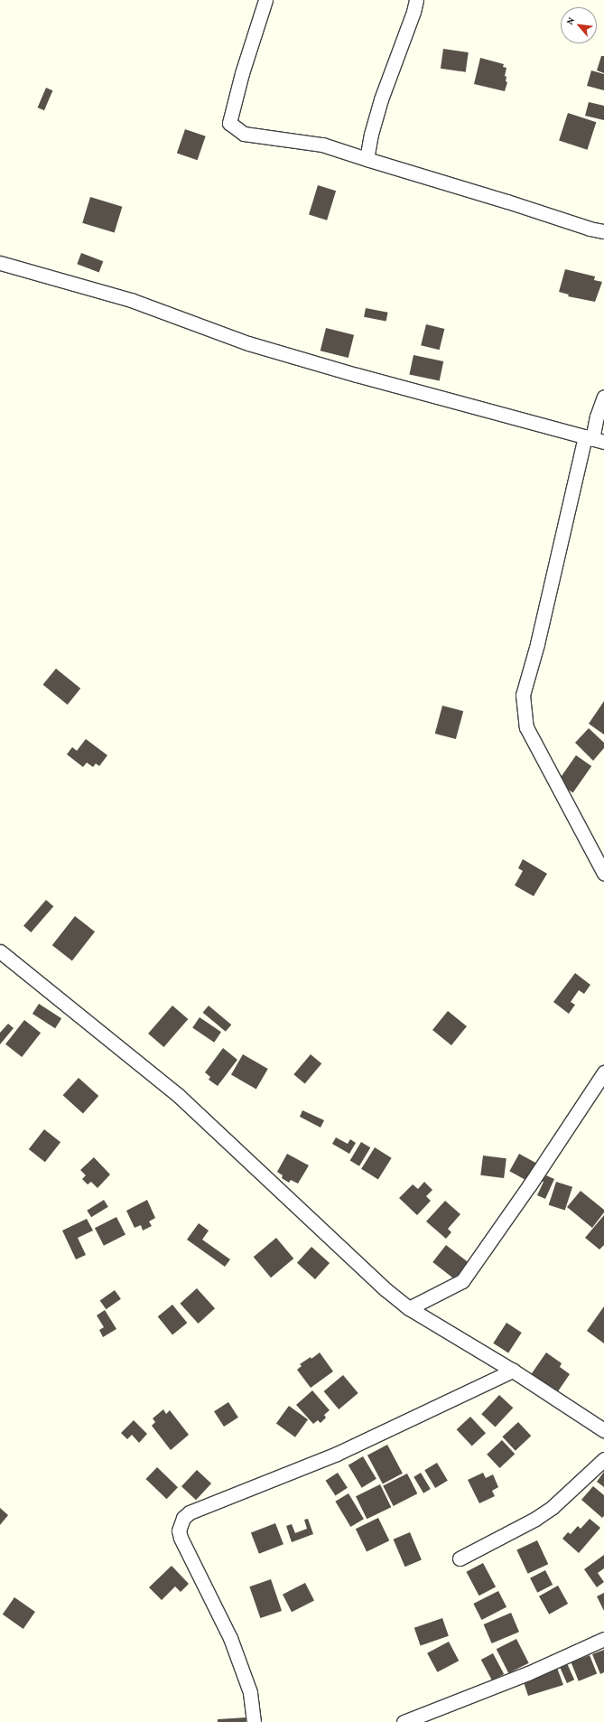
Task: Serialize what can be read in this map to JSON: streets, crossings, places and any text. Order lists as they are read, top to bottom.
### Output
{
  "north": "top left"
}
